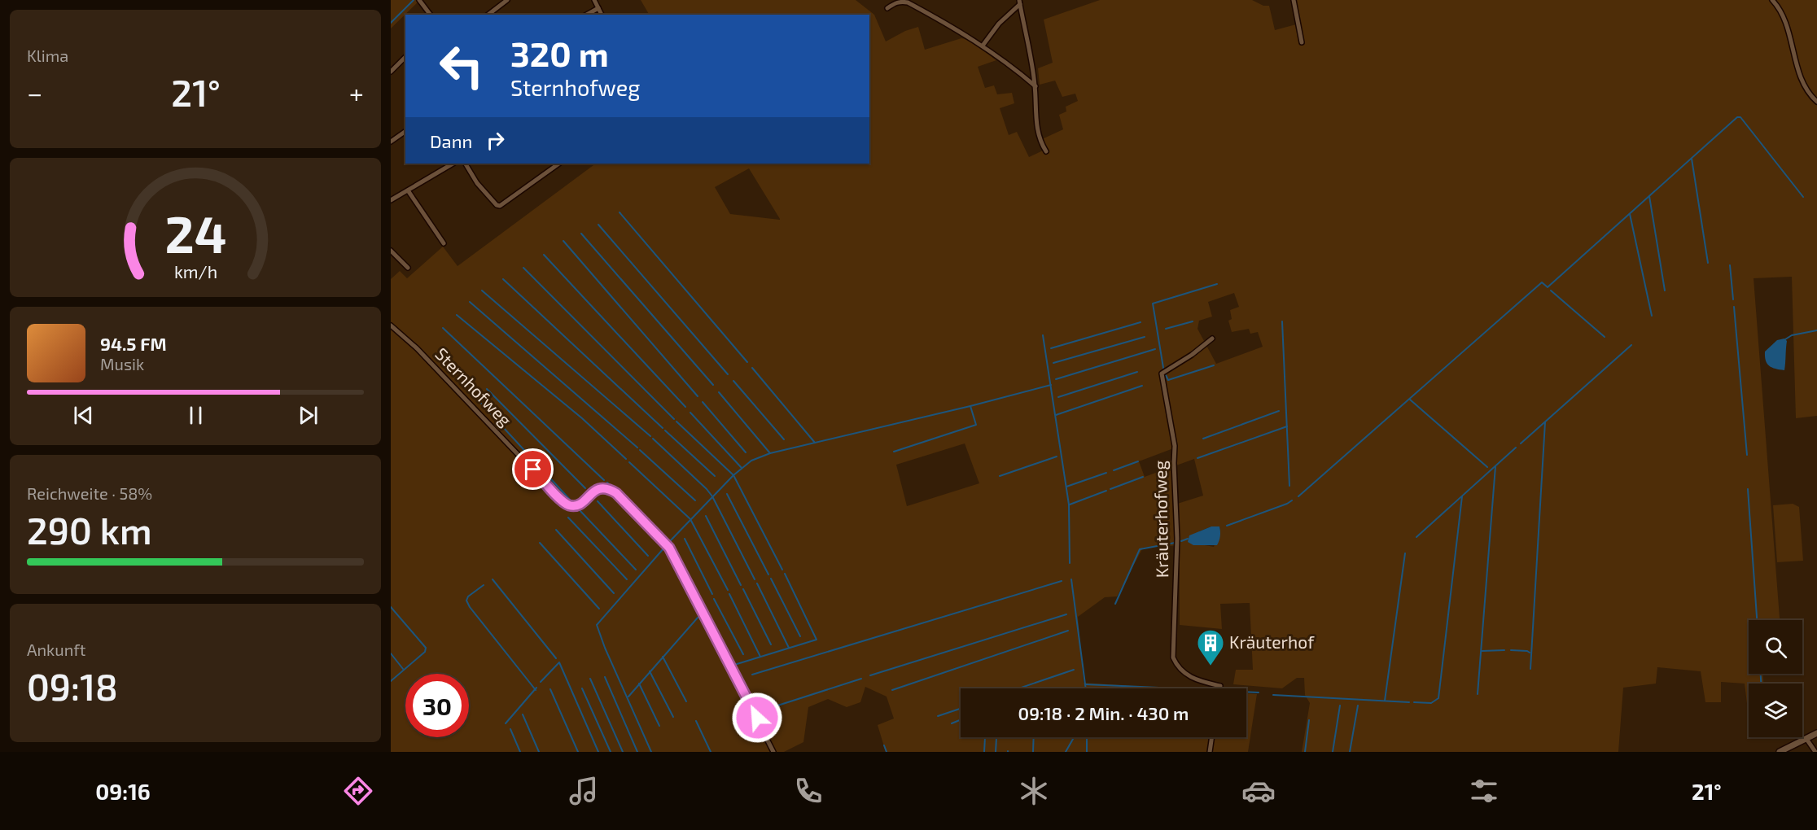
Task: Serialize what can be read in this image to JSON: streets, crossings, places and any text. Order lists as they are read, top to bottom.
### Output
{
  "streets": {
    "street": ["Sternhofweg", "Kräuterhofweg"]
  },
  "places": {
    "building": ["Kräuterhof"]
  },
  "page": {
    "tile": [
      "Klima",
      ["Reichweite · 58%", "290 km"],
      ["Ankunft", "09:18"]
    ],
    "turn": ["320 m", "Sternhofweg"],
    "heat": ["−", "21°", "+"],
    "then": "Dann",
    "song": ["94.5 FM", "Musik"],
    "limit": "30",
    "trip": "09:18 · 2 Min. · 430 m",
    "tabs": ["09:16", "21°"],
    "gauge": ["24", "km/h"]
  }
}
